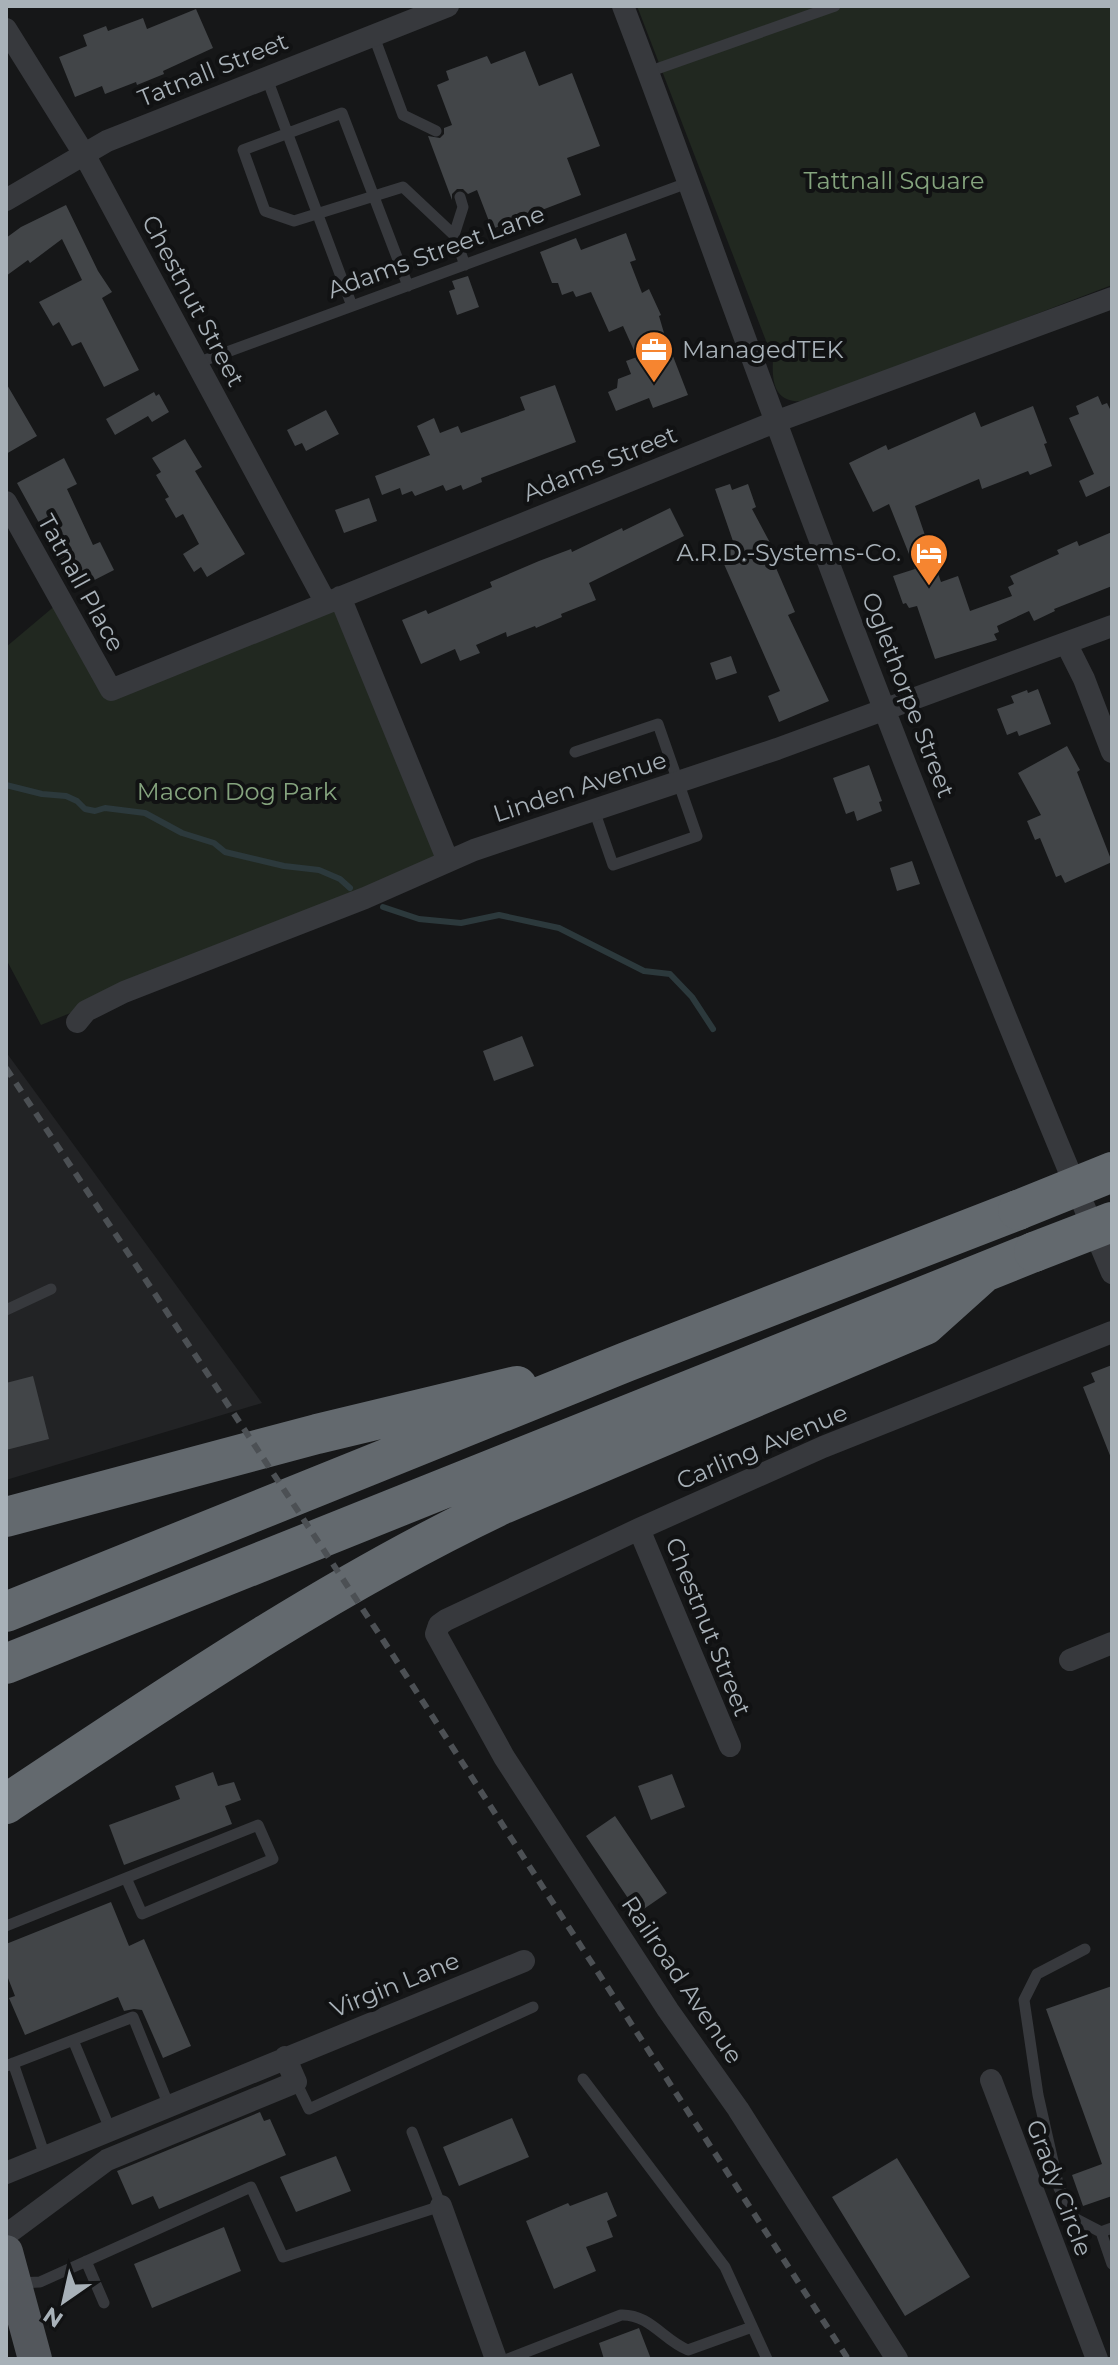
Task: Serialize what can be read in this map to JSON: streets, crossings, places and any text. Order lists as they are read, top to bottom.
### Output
{
  "streets": {
    "street": [
      "Tatnall Street",
      "Chestnut Street",
      "Adams Street",
      "Tatnall Place",
      "Oglethorpe Street",
      "Linden Avenue",
      "Carling Avenue",
      "Railroad Avenue",
      "Virgin Lane",
      "Grady Circle"
    ],
    "lane": ["Adams Street Lane"]
  },
  "crossings": [
    ["Tatnall Street", "Chestnut Street"],
    ["Adams Street Lane", "Chestnut Street"],
    ["Adams Street Lane", "Oglethorpe Street"],
    ["Chestnut Street", "Adams Street"],
    ["Chestnut Street", "Linden Avenue"],
    ["Chestnut Street", "Carling Avenue"],
    ["Adams Street", "Tatnall Place"],
    ["Adams Street", "Oglethorpe Street"],
    ["Oglethorpe Street", "Linden Avenue"],
    ["Carling Avenue", "Railroad Avenue"]
  ],
  "parks": ["Tattnall Square", "Macon Dog Park"],
  "places": {
    "office": ["ManagedTEK"],
    "hotel": ["A.R.D.-Systems-Co."]
  },
  "north": "bottom left"
}
